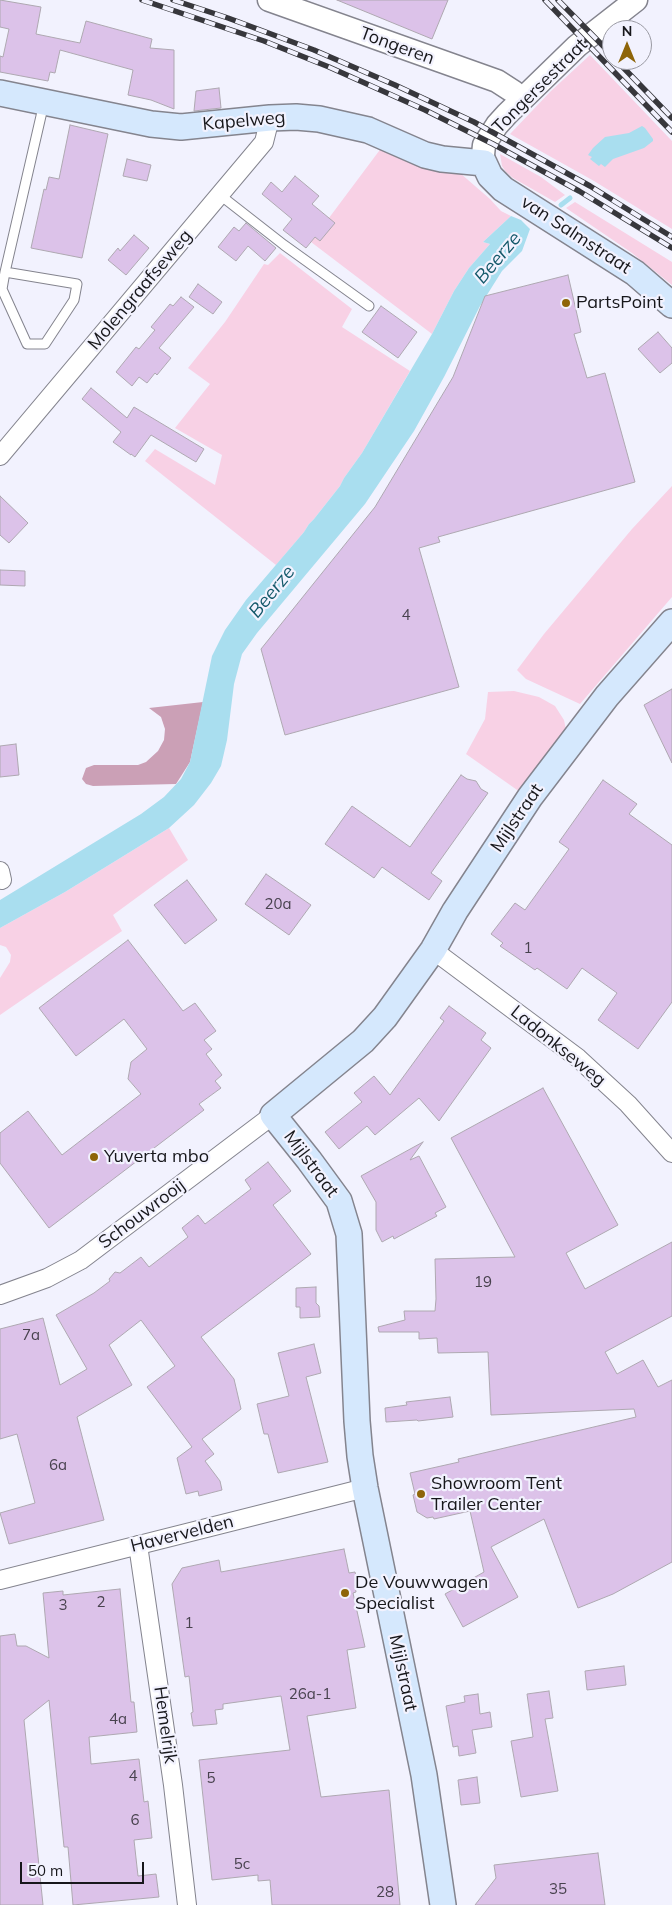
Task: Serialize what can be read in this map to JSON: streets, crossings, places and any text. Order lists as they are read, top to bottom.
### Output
{
  "streets": {
    "main road": ["Kapelweg", "van Salmstraat", "Mijlstraat"],
    "street": [
      "Tongeren",
      "Tongersestraat",
      "Molengraafseweg",
      "Ladonkseweg",
      "Schouwrooij",
      "Havervelden",
      "Hemelrijk"
    ]
  },
  "crossings": [
    ["Tongeren", "Tongersestraat"],
    ["Tongersestraat", "Kapelweg"],
    ["Tongersestraat", "van Salmstraat"],
    ["Kapelweg", "van Salmstraat"],
    ["Kapelweg", "Molengraafseweg"],
    ["Mijlstraat", "Ladonkseweg"],
    ["Mijlstraat", "Schouwrooij"],
    ["Mijlstraat", "Havervelden"],
    ["Havervelden", "Hemelrijk"]
  ],
  "water": ["Beerze"],
  "places": [
    "PartsPoint",
    "Yuverta mbo",
    "Showroom Tent Trailer Center",
    "De Vouwwagen Specialist"
  ],
  "house_numbers": [
    "4",
    "20a",
    "1",
    "19",
    "7a",
    "6a",
    "2",
    "3",
    "1",
    "26a-1",
    "4a",
    "4",
    "5",
    "6",
    "5c",
    "35",
    "28"
  ],
  "scale_bar": "50 m",
  "north": "top"
}
